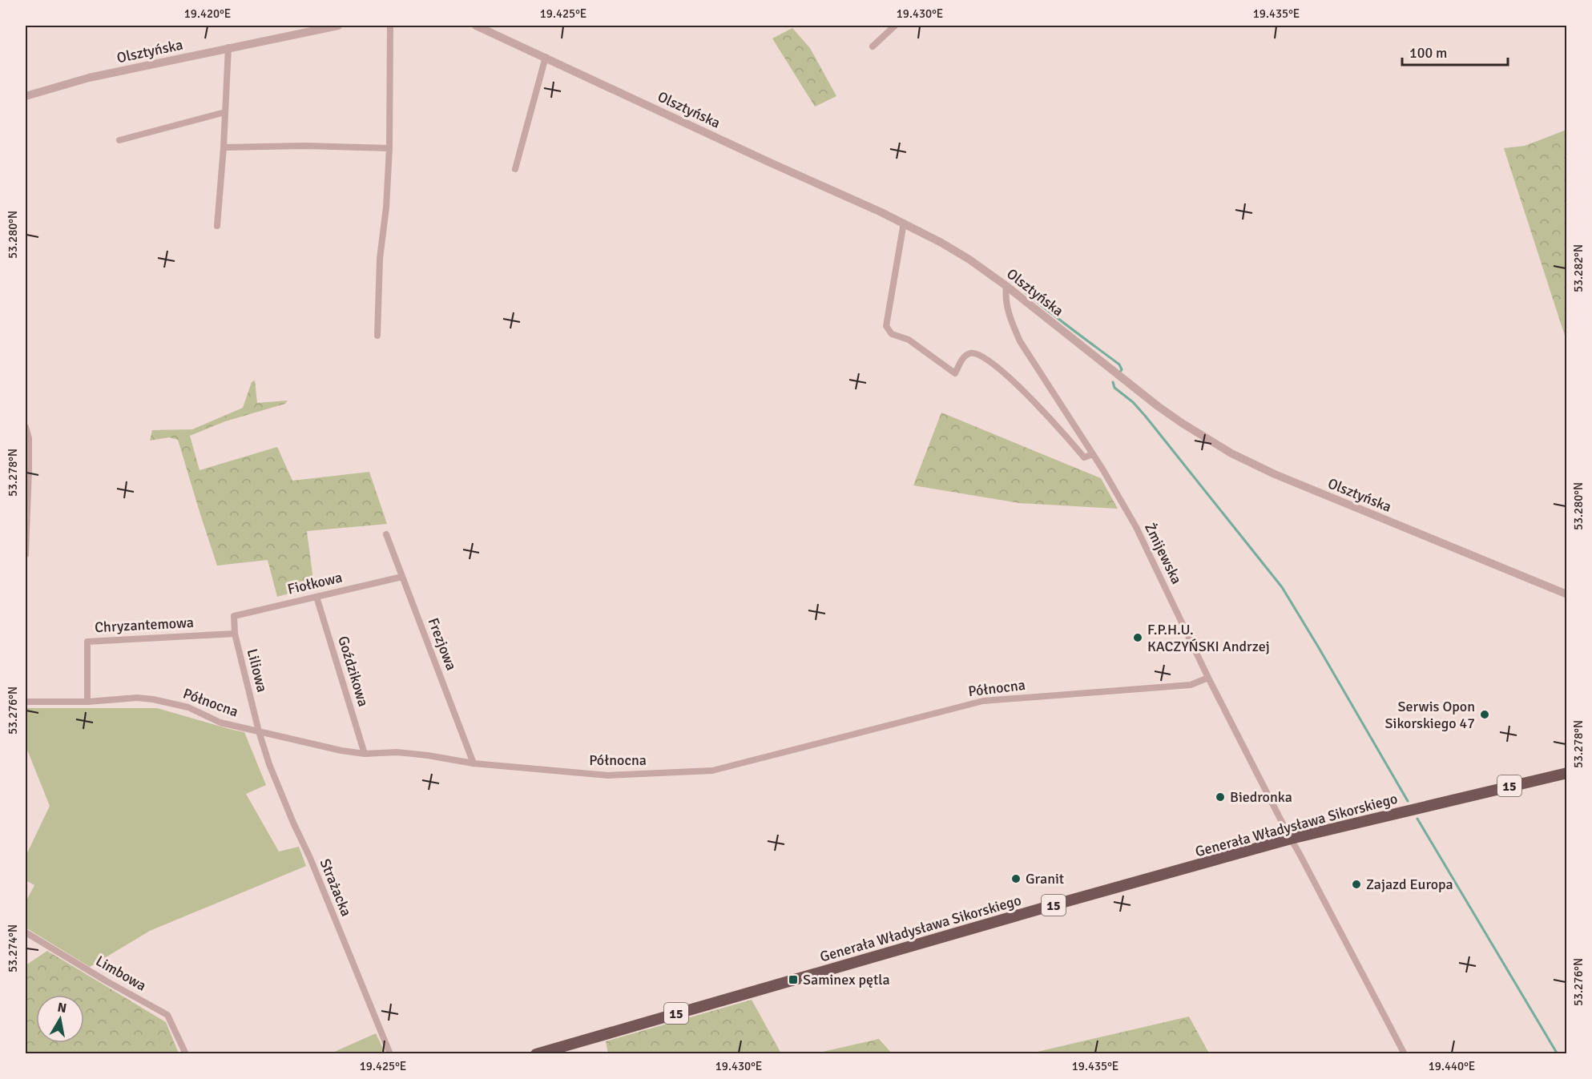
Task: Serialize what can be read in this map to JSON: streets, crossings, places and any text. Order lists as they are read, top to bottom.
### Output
{
  "streets": {
    "main road": ["15", "Generała Władysława Sikorskiego"],
    "street": [
      "Olsztyńska",
      "Żmijewska",
      "Fiołkowa",
      "Chryzantemowa",
      "Frezjowa",
      "Liliowa",
      "Goździkowa",
      "Północna",
      "Strażacka",
      "Limbowa"
    ]
  },
  "crossings": [
    ["Olsztyńska", "Żmijewska"],
    ["Żmijewska", "Północna"],
    ["Żmijewska", "Generała Władysława Sikorskiego"],
    ["Fiołkowa", "Frezjowa"],
    ["Fiołkowa", "Liliowa"],
    ["Fiołkowa", "Goździkowa"],
    ["Chryzantemowa", "Liliowa"],
    ["Chryzantemowa", "Północna"],
    ["Frezjowa", "Północna"],
    ["Liliowa", "Północna"],
    ["Liliowa", "Strażacka"],
    ["Goździkowa", "Północna"],
    ["Północna", "Strażacka"]
  ],
  "places": {
    "other": [
      "F.P.H.U. KACZYŃSKI Andrzej",
      "Serwis Opon Sikorskiego 47",
      "Biedronka",
      "Granit",
      "Zajazd Europa"
    ],
    "transit": ["Saminex pętla"]
  },
  "scale_bar": "100 m",
  "north": "top",
  "coordinates": [
    "19.420°E",
    "19.425°E",
    "19.430°E",
    "19.435°E",
    "53.280°N",
    "53.282°N",
    "53.278°N",
    "53.276°N",
    "53.274°N",
    "19.440°E"
  ]
}
